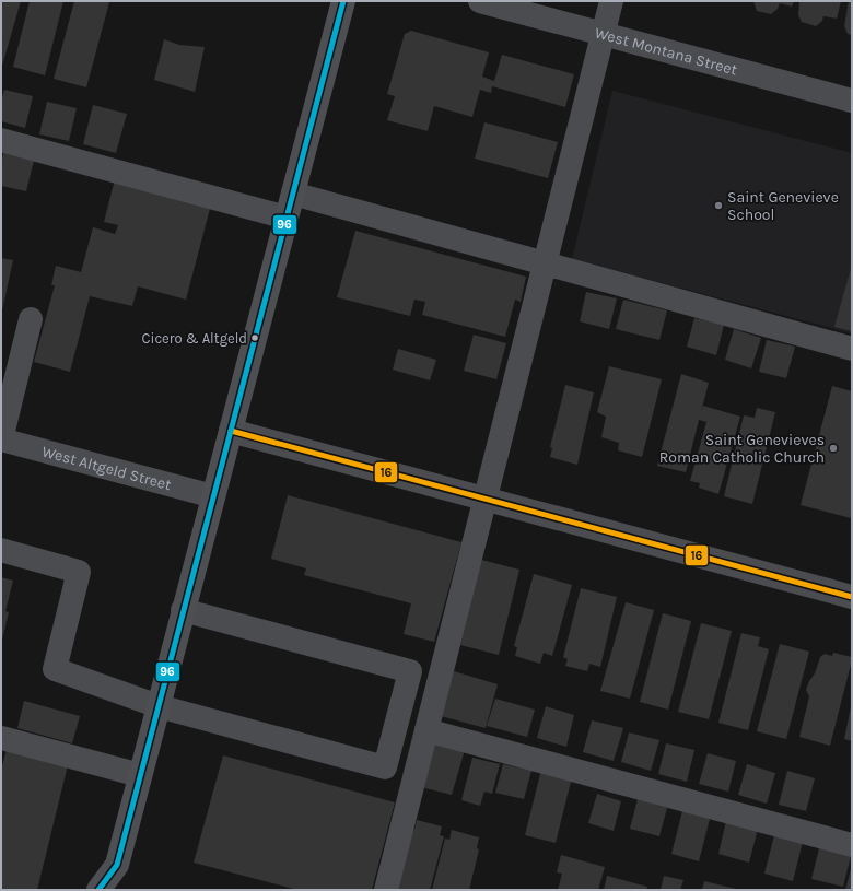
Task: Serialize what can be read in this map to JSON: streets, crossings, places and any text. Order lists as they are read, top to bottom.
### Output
{
  "streets": {
    "street": ["West Montana Street", "West Altgeld Street"]
  },
  "places": ["Saint Genevieve School", "Cicero & Altgeld", "Saint Genevieves Roman Catholic Church"],
  "lines": ["transit line 96", "transit line 16"]
}
